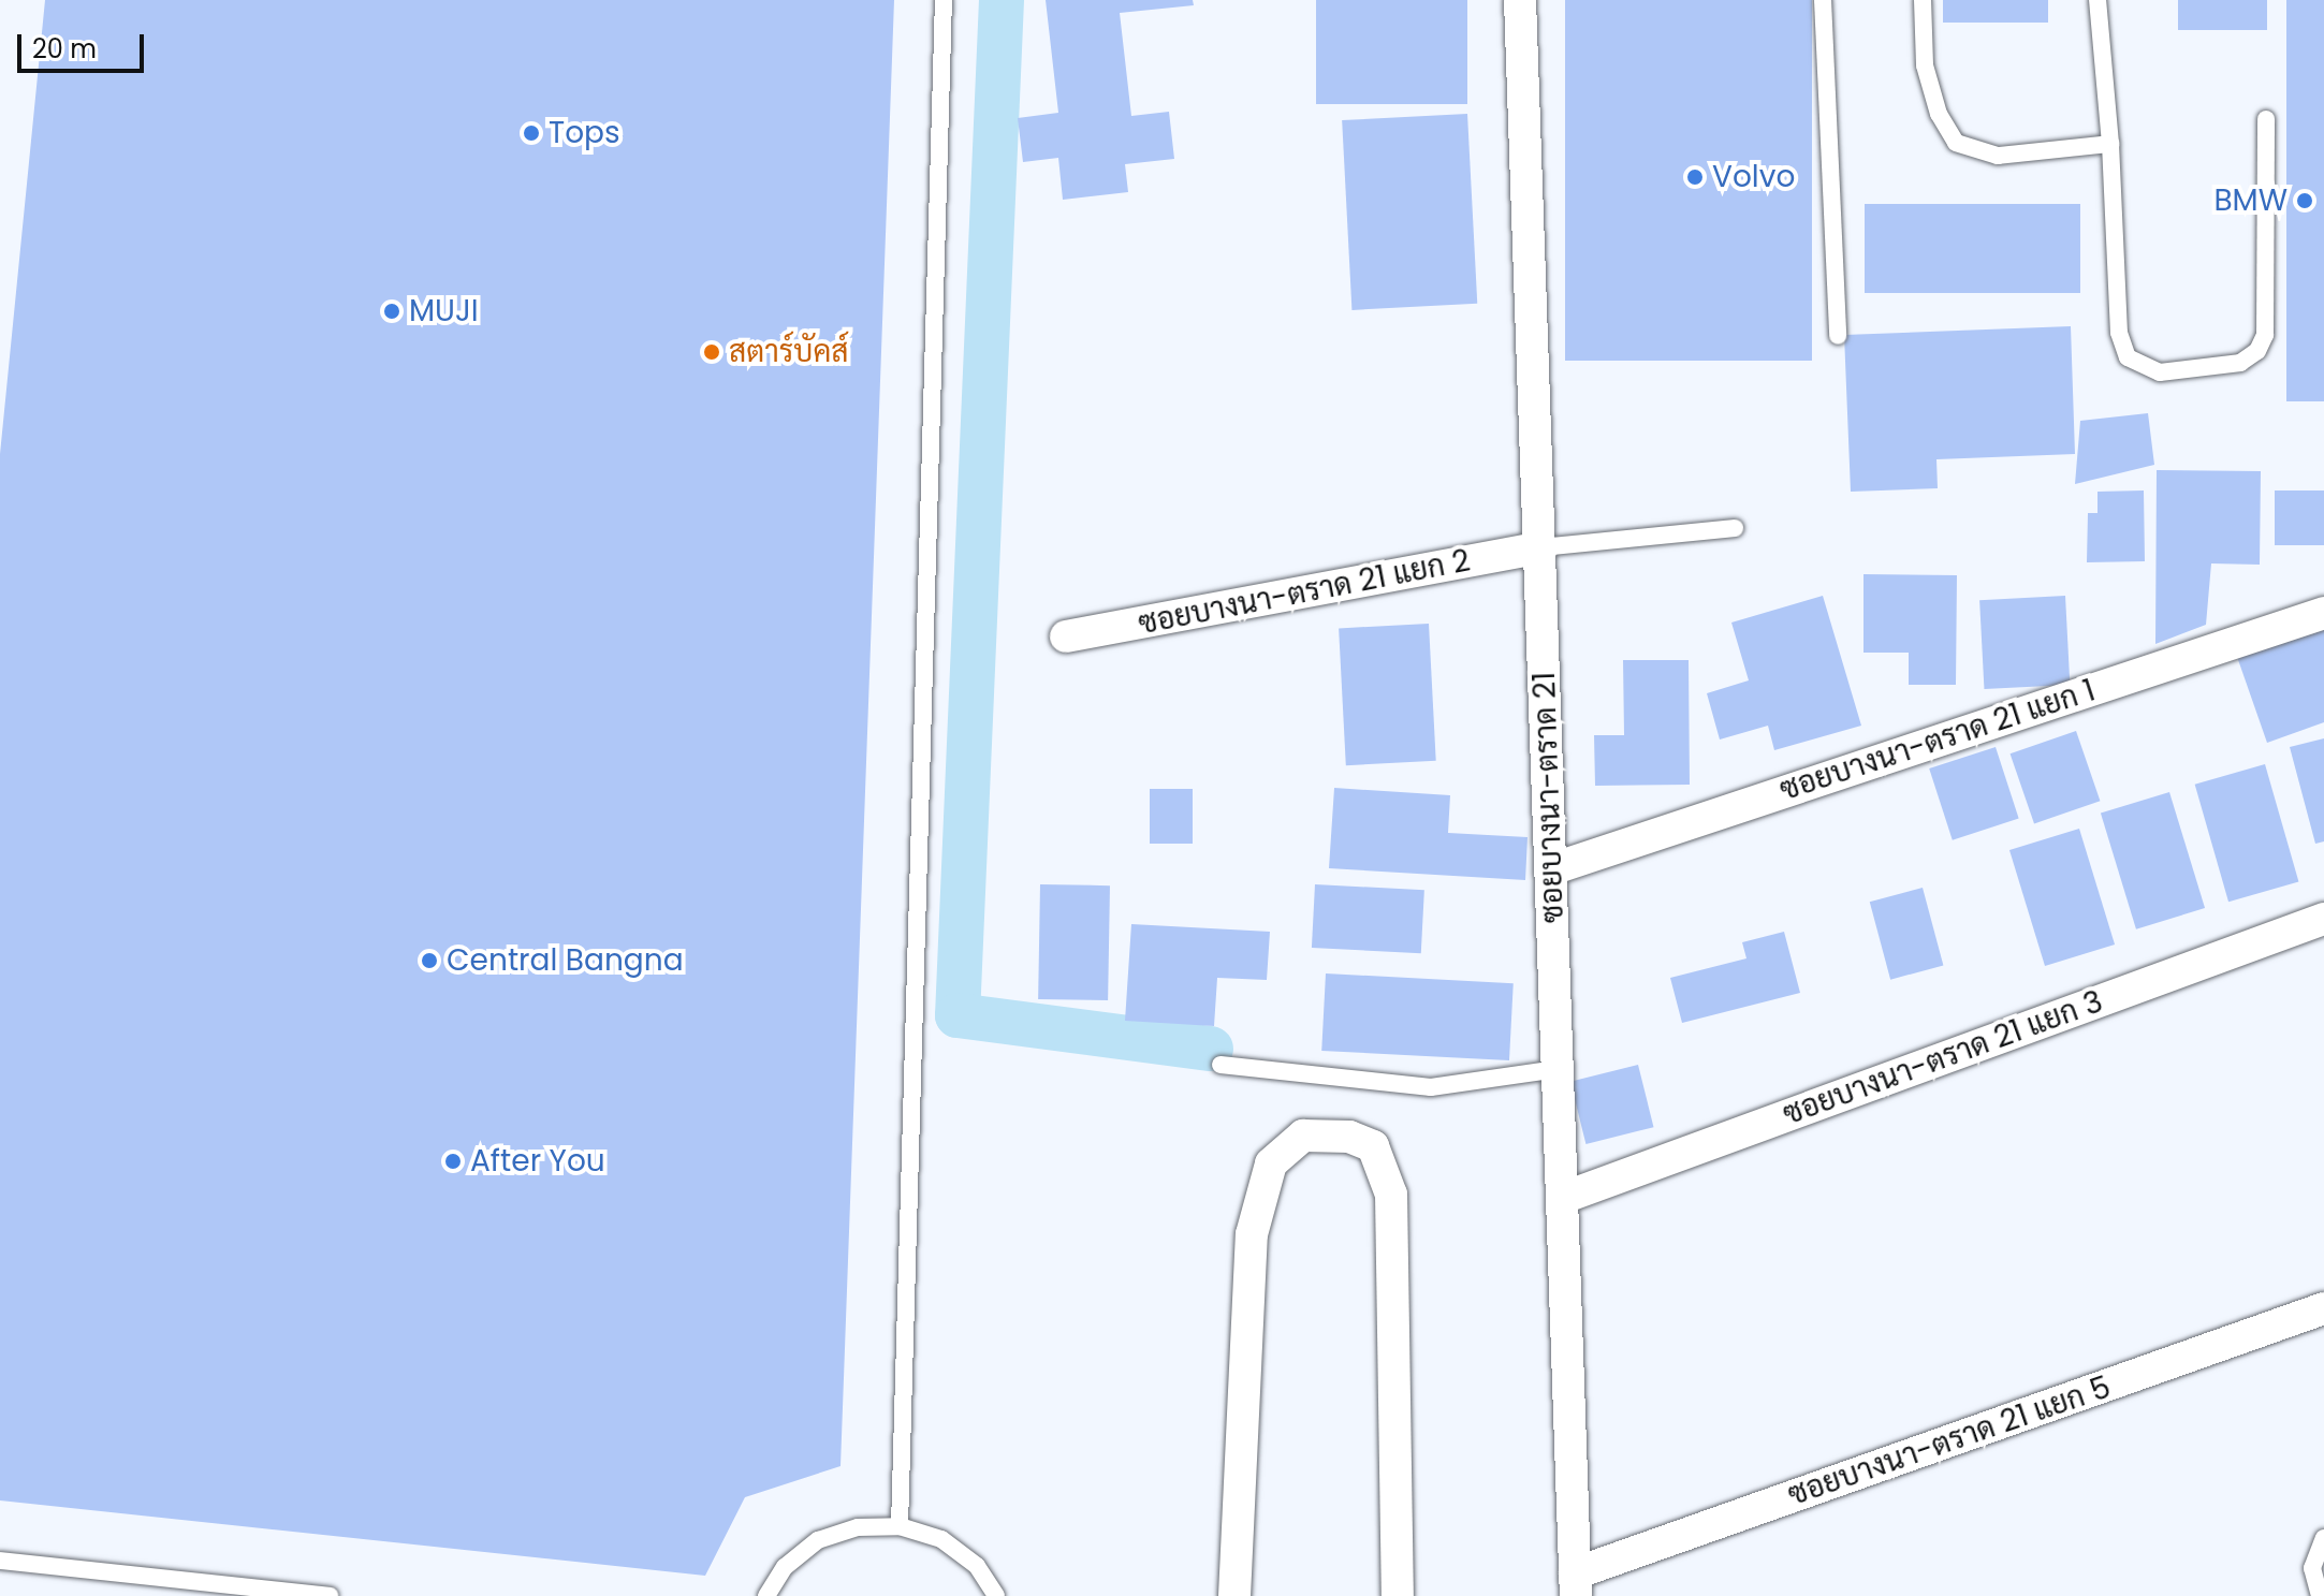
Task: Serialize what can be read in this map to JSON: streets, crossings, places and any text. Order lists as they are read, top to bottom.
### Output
{
  "streets": {
    "street": [
      "ซอยบางนา-ตราด 21 แยก 2",
      "ซอยบางนา-ตราด 21 แยก 1",
      "ซอยบางนา-ตราด 21",
      "ซอยบางนา-ตราด 21 แยก 3",
      "ซอยบางนา-ตราด 21 แยก 5"
    ]
  },
  "crossings": [
    ["ซอยบางนา-ตราด 21 แยก 2", "ซอยบางนา-ตราด 21"],
    ["ซอยบางนา-ตราด 21 แยก 1", "ซอยบางนา-ตราด 21"],
    ["ซอยบางนา-ตราด 21", "ซอยบางนา-ตราด 21 แยก 3"],
    ["ซอยบางนา-ตราด 21", "ซอยบางนา-ตราด 21 แยก 5"]
  ],
  "places": [
    "Tops",
    "Volvo",
    "BMW",
    "MUJI",
    "สตาร์บัคส์",
    "Central Bangna",
    "After You"
  ],
  "scale_bar": "20 m"
}
